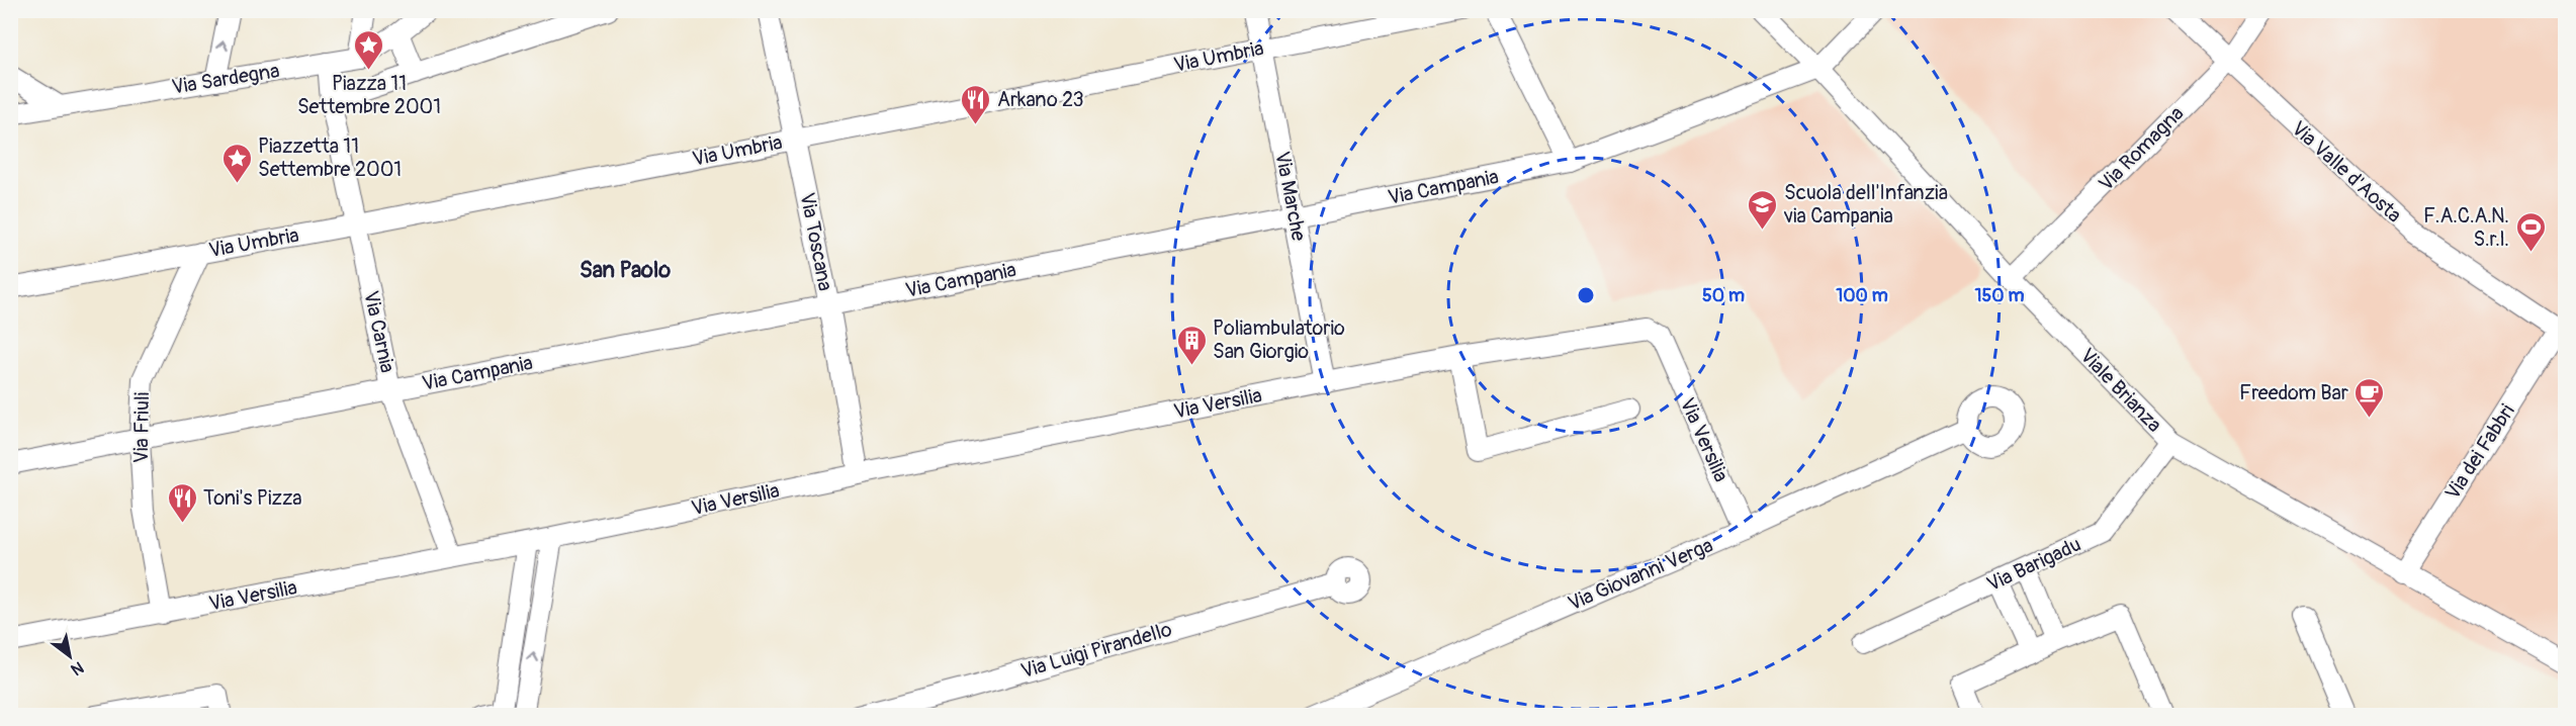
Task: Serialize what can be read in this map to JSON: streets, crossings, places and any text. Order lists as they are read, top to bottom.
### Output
{
  "streets": {
    "street": [
      "Via Umbria",
      "Via Sardegna",
      "Via Romagna",
      "Via Valle d'Aosta",
      "Via Campania",
      "Via Marche",
      "Via Toscana",
      "Via Carnia",
      "Viale Brianza",
      "Via Versilia",
      "Via Friuli",
      "Via dei Fabbri",
      "Via Barigadu",
      "Via Giovanni Verga",
      "Via Luigi Pirandello"
    ]
  },
  "crossings": [
    ["Via Umbria", "Via Marche"],
    ["Via Umbria", "Via Toscana"],
    ["Via Umbria", "Via Carnia"],
    ["Via Umbria", "Via Friuli"],
    ["Via Romagna", "Via Valle d'Aosta"],
    ["Via Romagna", "Viale Brianza"],
    ["Via Valle d'Aosta", "Via dei Fabbri"],
    ["Via Campania", "Via Marche"],
    ["Via Campania", "Via Toscana"],
    ["Via Campania", "Via Carnia"],
    ["Via Campania", "Viale Brianza"],
    ["Via Campania", "Via Friuli"],
    ["Via Marche", "Via Versilia"],
    ["Via Toscana", "Via Versilia"],
    ["Via Carnia", "Via Versilia"],
    ["Viale Brianza", "Via dei Fabbri"],
    ["Viale Brianza", "Via Barigadu"],
    ["Via Versilia", "Via Friuli"],
    ["Via Versilia", "Via Giovanni Verga"]
  ],
  "districts": ["San Paolo"],
  "places": {
    "place": ["Piazza 11 Settembre 2001", "Piazzetta 11 Settembre 2001"],
    "restaurant": ["Arkano 23", "Toni's Pizza"],
    "school or university": ["Scuola dell'Infanzia via Campania"],
    "sports": ["F.A.C.A.N. S.r.l."],
    "building": ["Poliambulatorio San Giorgio"],
    "cafe": ["Freedom Bar"]
  },
  "north": "bottom right",
  "rings": ["50 m", "100 m", "150 m"]
}
